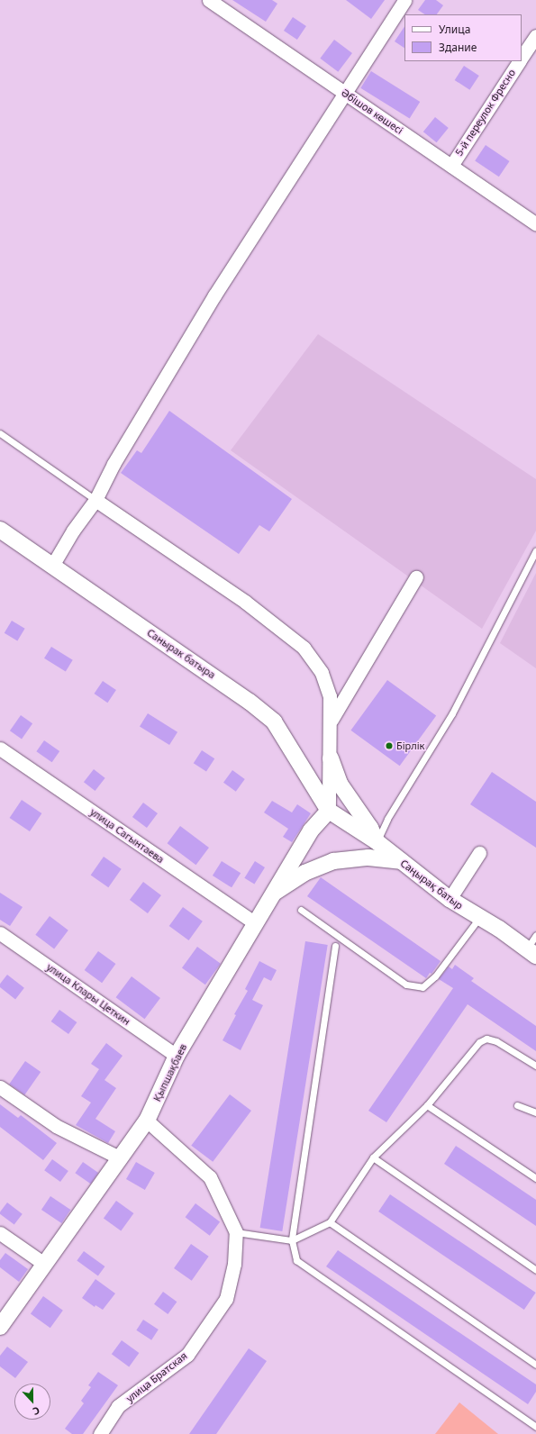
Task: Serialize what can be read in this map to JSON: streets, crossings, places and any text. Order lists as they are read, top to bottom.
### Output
{
  "streets": {
    "street": [
      "Әбішов көшесі",
      "5-й переулок Фресно",
      "Санырак батыра",
      "улица Сагынтаева",
      "Саңырақ батыр",
      "улица Клары Цеткин",
      "Қыпшақбаев",
      "улица Братская"
    ]
  },
  "crossings": [
    ["Әбішов көшесі", "5-й переулок Фресно"],
    ["Санырак батыра", "Саңырақ батыр"],
    ["Санырак батыра", "Қыпшақбаев"],
    ["улица Сагынтаева", "Қыпшақбаев"],
    ["Саңырақ батыр", "Қыпшақбаев"],
    ["улица Клары Цеткин", "Қыпшақбаев"],
    ["Қыпшақбаев", "улица Братская"]
  ],
  "places": ["Бірлік"],
  "legend": ["Улица", "Здание"],
  "north": "bottom"
}
